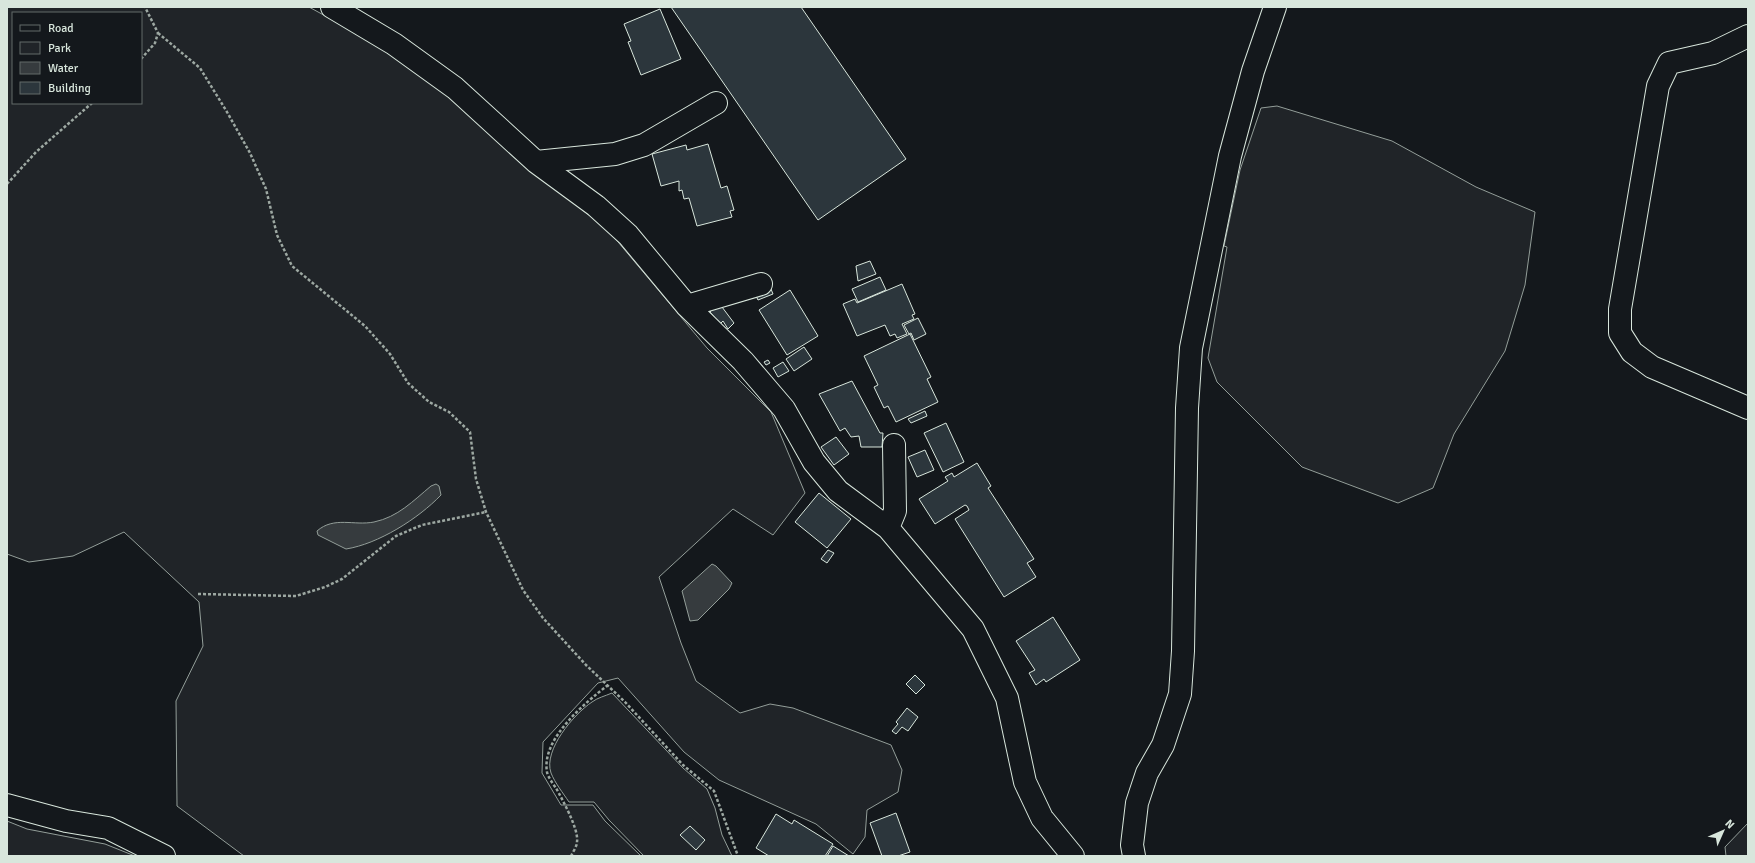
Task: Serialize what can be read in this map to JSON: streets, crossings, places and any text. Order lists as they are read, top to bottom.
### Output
{
  "legend": [
    "Road",
    "Park",
    "Water",
    "Building"
  ],
  "north": "top right"
}
